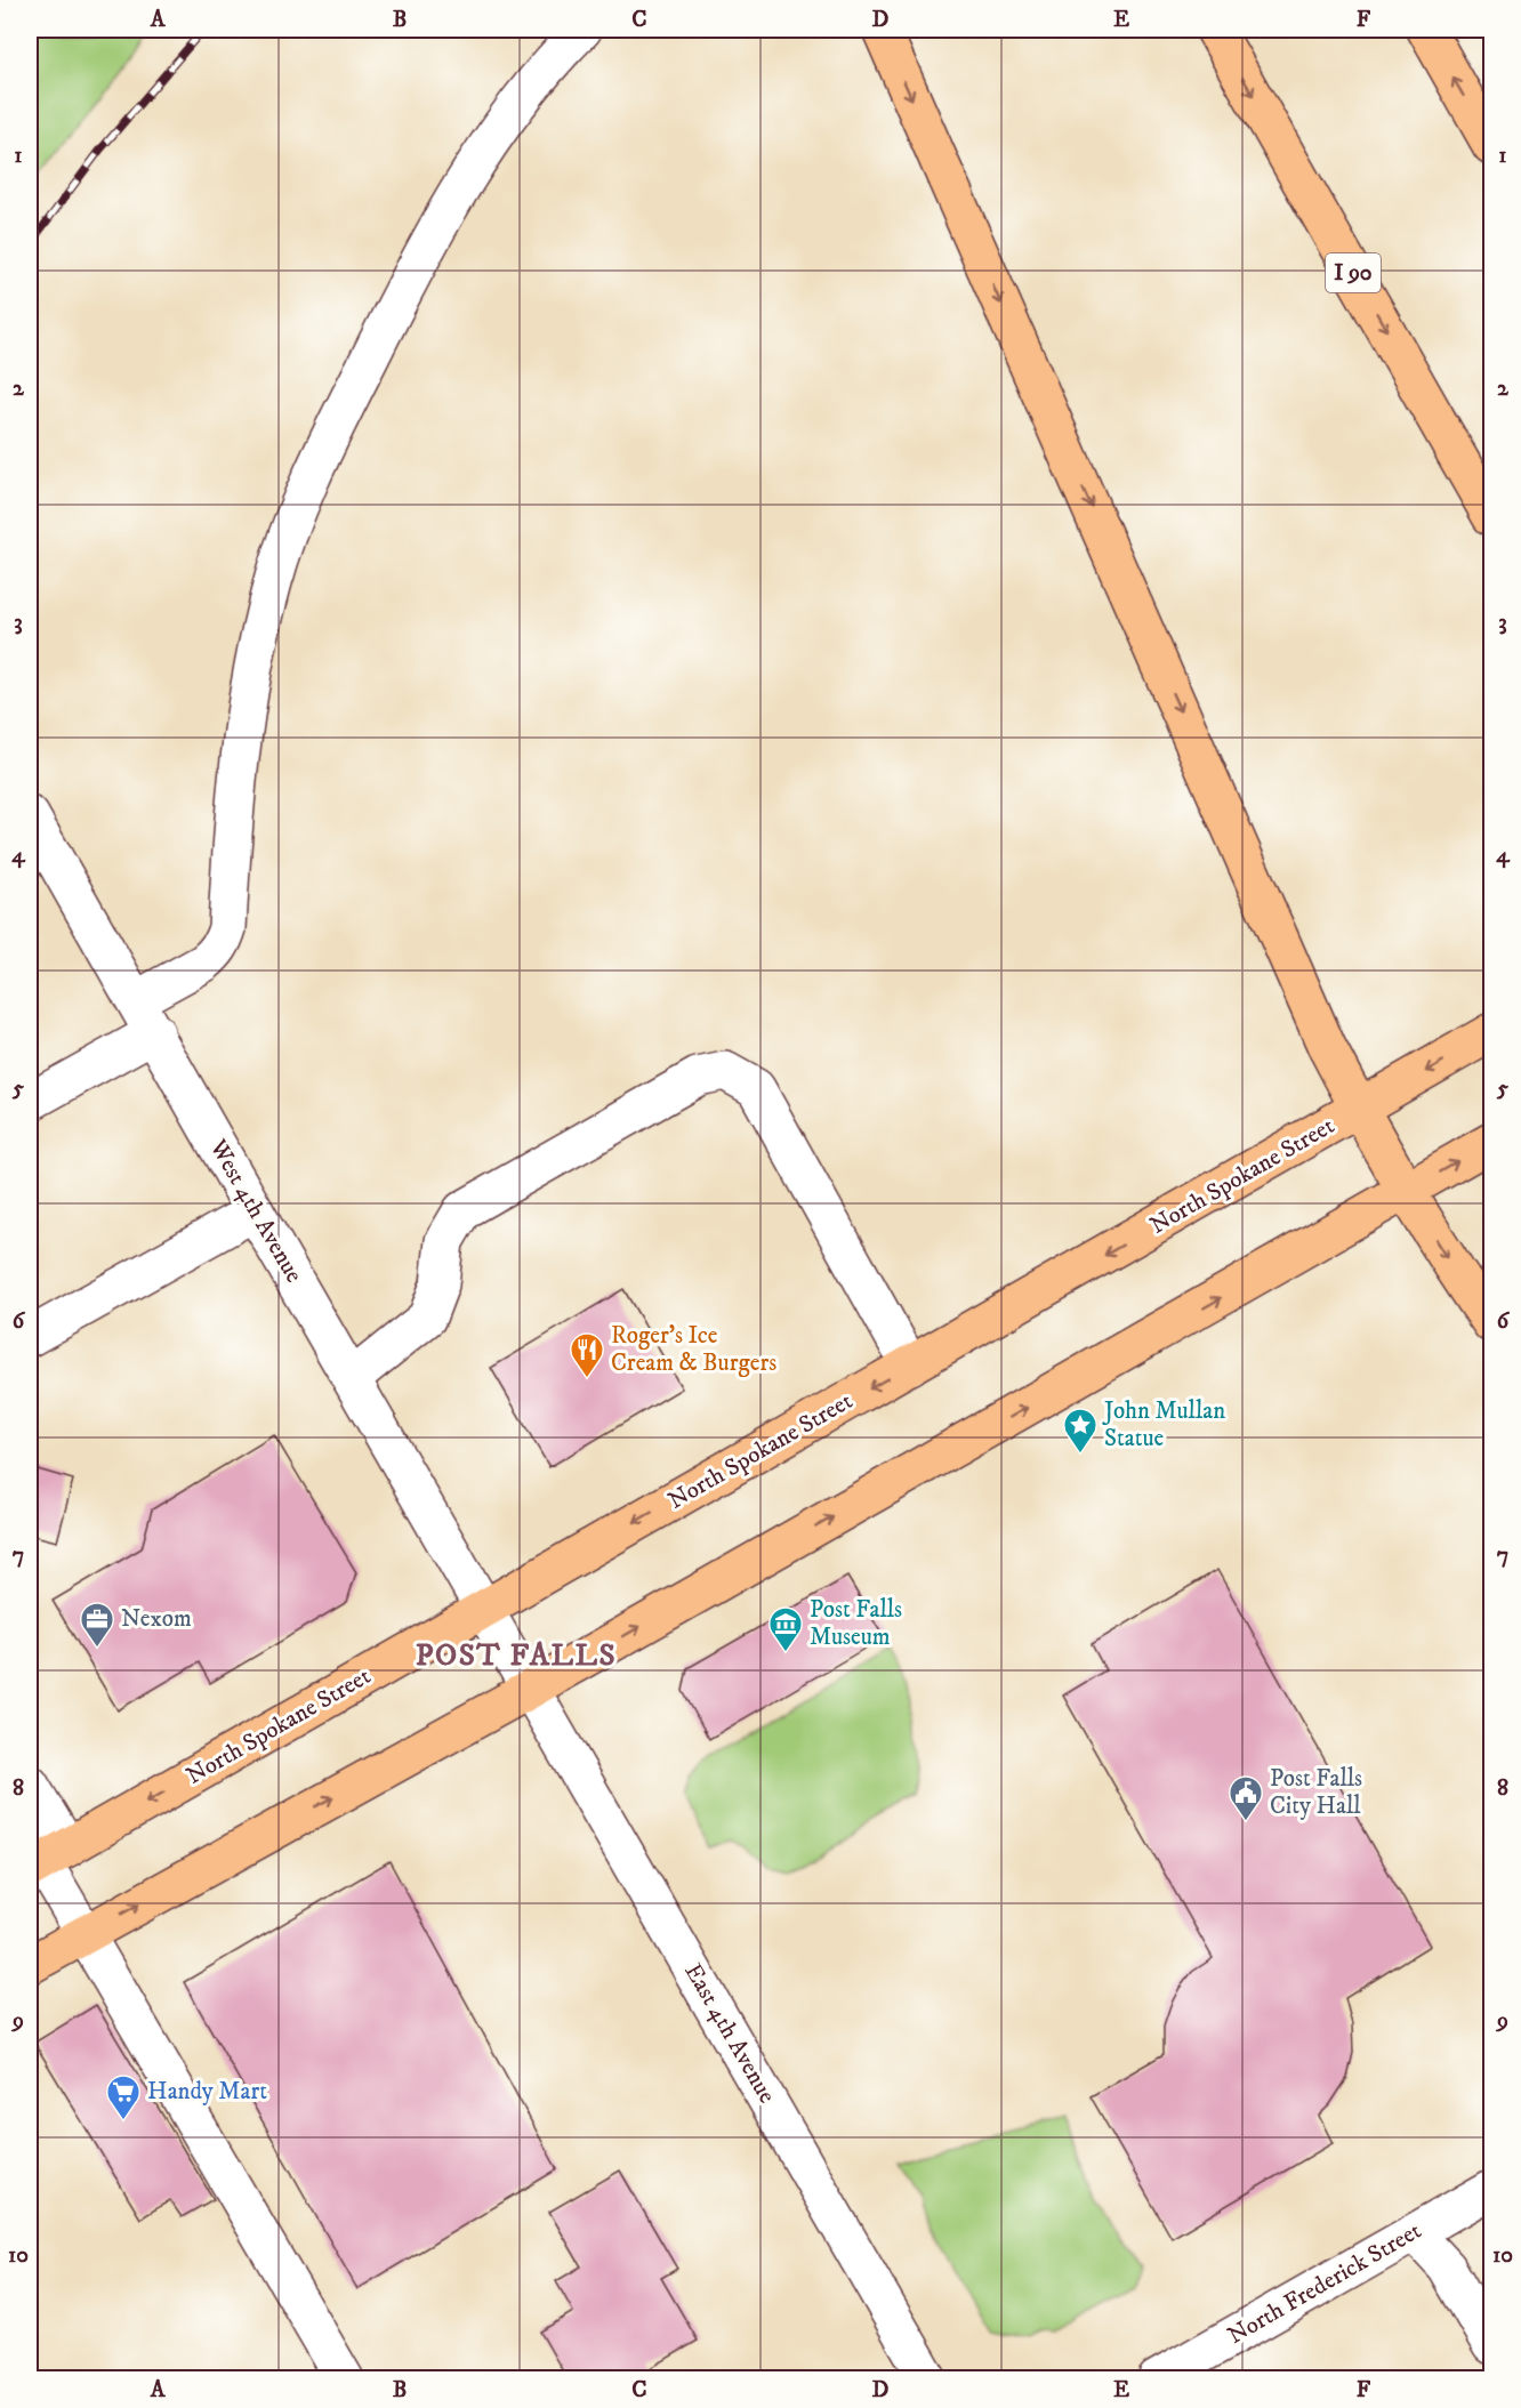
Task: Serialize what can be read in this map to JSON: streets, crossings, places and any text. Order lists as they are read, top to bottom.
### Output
{
  "streets": {
    "main road": ["I 90", "North Spokane Street"],
    "street": ["West 4th Avenue", "East 4th Avenue", "North Frederick Street"]
  },
  "crossings": [
    ["North Spokane Street", "West 4th Avenue"],
    ["North Spokane Street", "East 4th Avenue"],
    ["West 4th Avenue", "East 4th Avenue"]
  ],
  "districts": ["POST FALLS"],
  "places": {
    "restaurant": ["Roger's Ice Cream & Burgers"],
    "place": ["John Mullan Statue"],
    "office": ["Nexom"],
    "museum": ["Post Falls Museum"],
    "public building": ["Post Falls City Hall"],
    "supermarket": ["Handy Mart"]
  },
  "grid": {
    "columns": [
      "A",
      "B",
      "C",
      "D",
      "E",
      "F"
    ],
    "rows": [
      "1",
      "2",
      "3",
      "4",
      "5",
      "6",
      "7",
      "8",
      "9",
      "10"
    ]
  }
}
